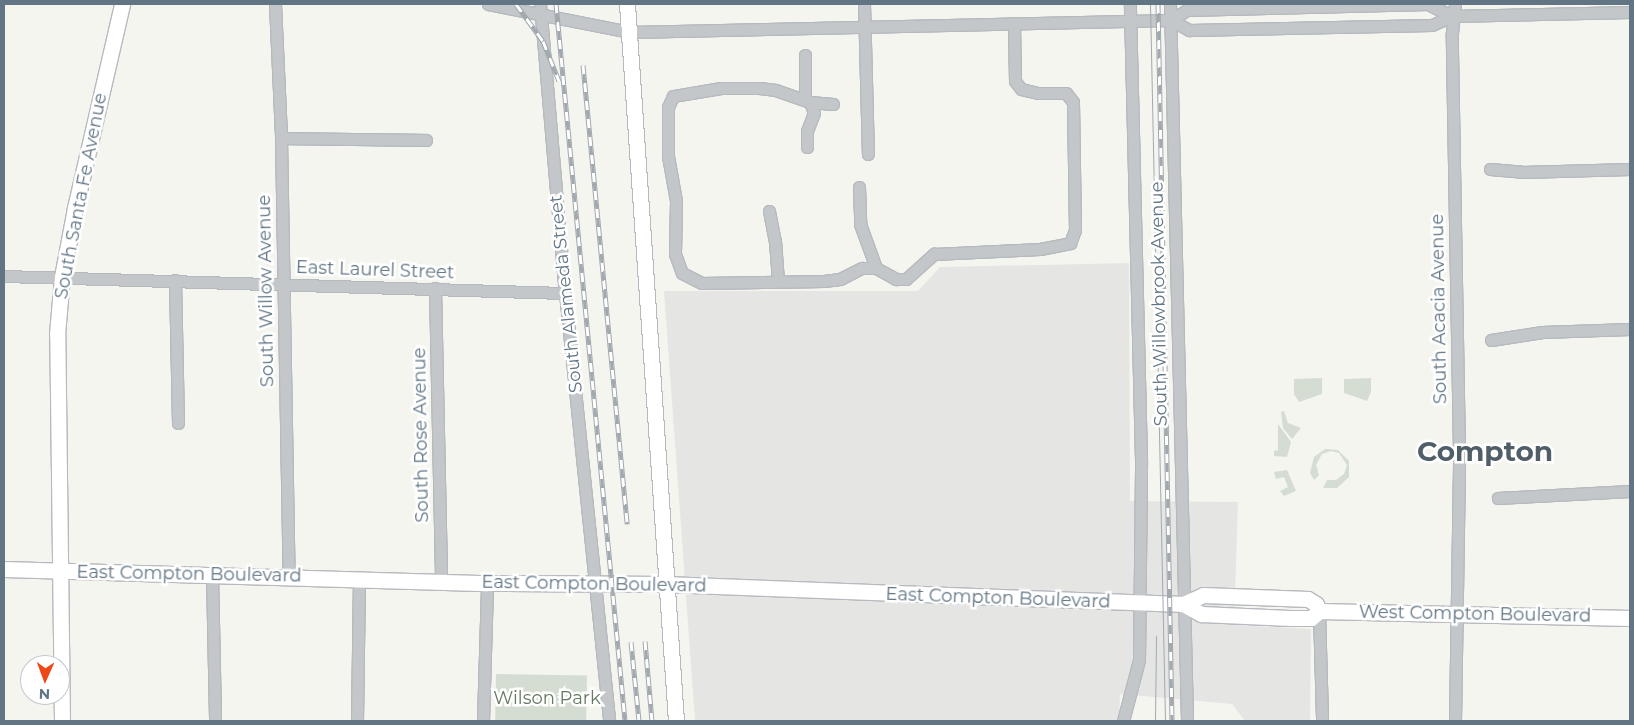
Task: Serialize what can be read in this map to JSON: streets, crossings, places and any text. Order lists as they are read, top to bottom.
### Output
{
  "streets": {
    "main road": ["South Santa Fe Avenue", "East Compton Boulevard", "West Compton Boulevard"],
    "street": [
      "East Laurel Street",
      "South Willow Avenue",
      "South Alameda Street",
      "South Willowbrook Avenue",
      "South Acacia Avenue",
      "South Rose Avenue"
    ]
  },
  "crossings": [
    ["South Santa Fe Avenue", "East Laurel Street"],
    ["South Santa Fe Avenue", "East Compton Boulevard"],
    ["East Laurel Street", "South Willow Avenue"],
    ["East Laurel Street", "South Alameda Street"],
    ["East Laurel Street", "South Rose Avenue"],
    ["South Willow Avenue", "East Compton Boulevard"],
    ["South Alameda Street", "East Compton Boulevard"],
    ["South Willowbrook Avenue", "East Compton Boulevard"],
    ["South Acacia Avenue", "West Compton Boulevard"],
    ["South Rose Avenue", "East Compton Boulevard"]
  ],
  "districts": ["Compton"],
  "parks": ["Wilson Park"],
  "north": "bottom"
}
